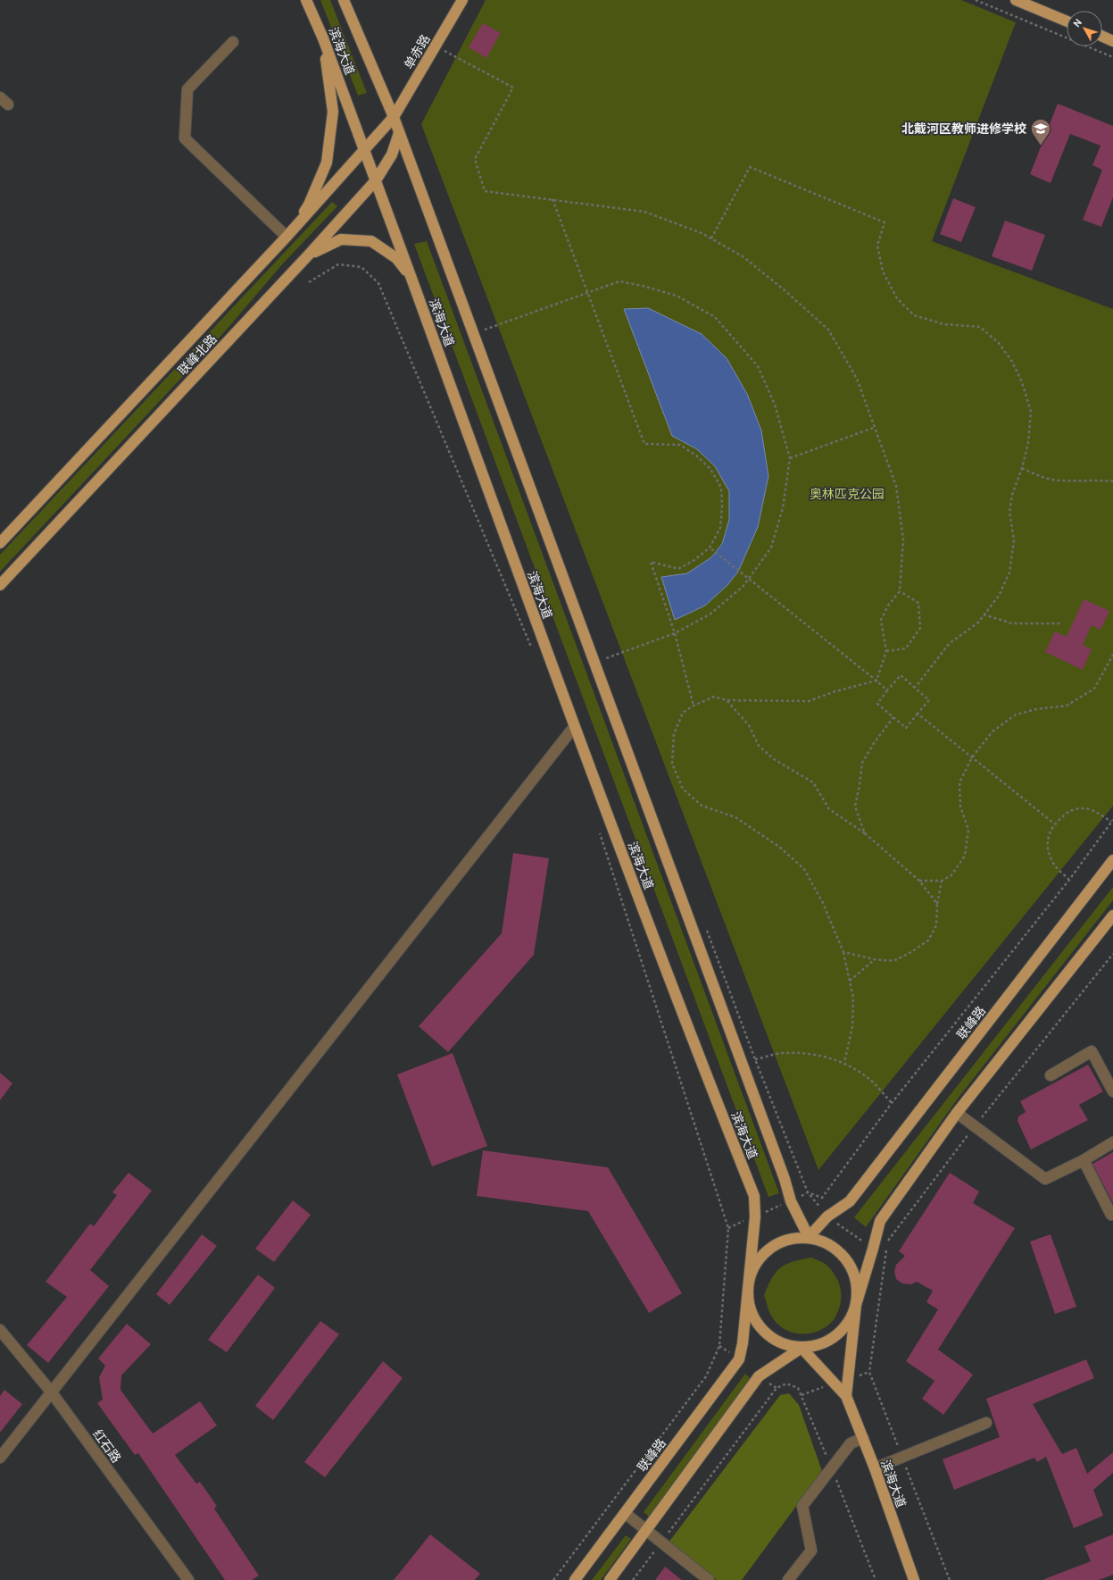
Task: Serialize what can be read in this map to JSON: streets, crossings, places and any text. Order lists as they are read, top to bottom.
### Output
{
  "streets": {
    "main road": [
      "滨海大道",
      "单赤路",
      "联峰北路",
      "联峰路"
    ],
    "street": ["红石路"]
  },
  "crossings": [
    ["滨海大道", "单赤路"],
    ["滨海大道", "联峰北路"],
    ["滨海大道", "联峰路"],
    ["单赤路", "联峰北路"]
  ],
  "parks": ["奥林匹克公园"],
  "places": {
    "school or university": ["北戴河区教师进修学校"]
  },
  "north": "top left"
}
